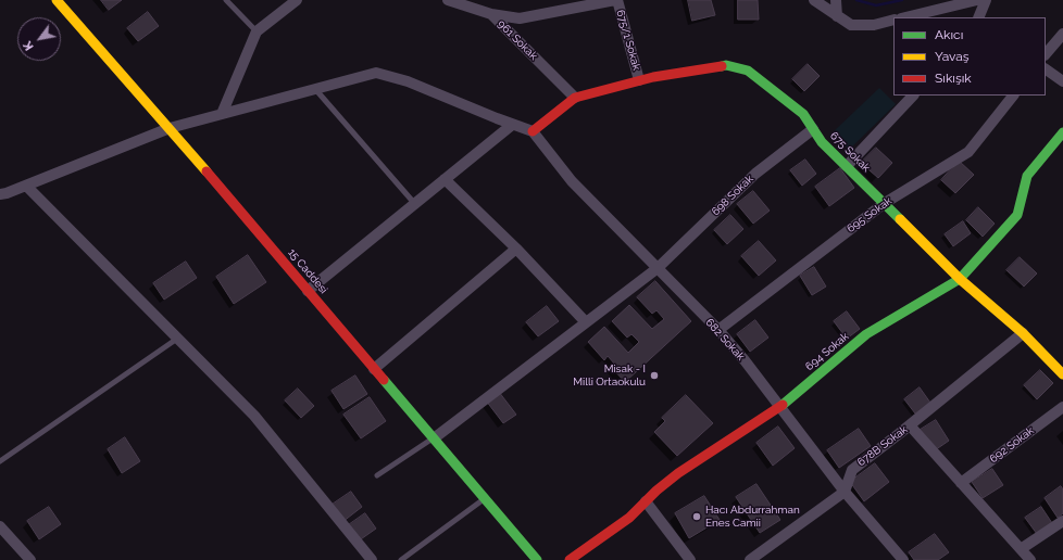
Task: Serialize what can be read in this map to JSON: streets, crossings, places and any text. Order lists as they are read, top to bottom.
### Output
{
  "streets": {
    "street": [
      "961 Sokak",
      "675/1 Sokak",
      "675 Sokak",
      "698 Sokak",
      "695 Sokak",
      "15 Caddesi",
      "682 Sokak",
      "694 Sokak",
      "692 Sokak",
      "678B Sokak"
    ]
  },
  "crossings": [
    ["961 Sokak", "675 Sokak"],
    ["675/1 Sokak", "675 Sokak"],
    ["675 Sokak", "698 Sokak"],
    ["675 Sokak", "695 Sokak"],
    ["675 Sokak", "694 Sokak"],
    ["675 Sokak", "678B Sokak"],
    ["698 Sokak", "15 Caddesi"],
    ["698 Sokak", "682 Sokak"],
    ["695 Sokak", "682 Sokak"],
    ["682 Sokak", "694 Sokak"],
    ["682 Sokak", "678B Sokak"]
  ],
  "places": ["Misak - I Milli Ortaokulu", "Hacı Abdurrahman Enes Camii"],
  "legend": ["Akıcı", "Yavaş", "Sıkışık"],
  "north": "bottom left"
}
